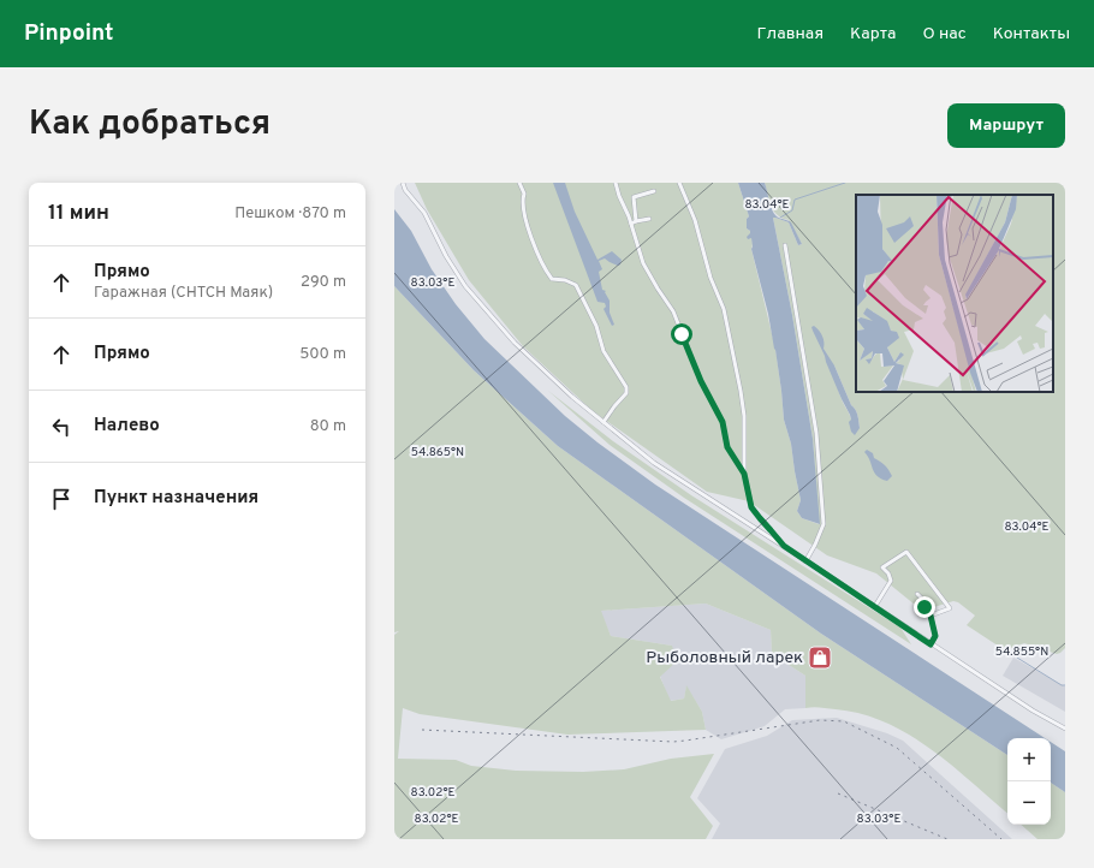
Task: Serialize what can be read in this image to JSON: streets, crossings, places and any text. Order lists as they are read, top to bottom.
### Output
{
  "places": {
    "shop": ["Рыболовный ларек"]
  },
  "page": {
    "header": "Pinpoint",
    "nav": [
      "Главная",
      "Карта",
      "О нас",
      "Контакты"
    ],
    "title": "Как добраться",
    "buttons": "Маршрут",
    "heading": ["11 мин", "Пешком · 870 m"],
    "list": [
      ["Прямо", "Гаражная (СНТСН Маяк)", "290 m"],
      ["Прямо", "500 m"],
      ["Налево", "80 m"],
      "Пункт назначения"
    ],
    "map_buttons": ["+", "−"]
  },
  "coordinates": [
    "83.04°E",
    "83.03°E",
    "54.865°N",
    "54.855°N",
    "83.02°E"
  ]
}
